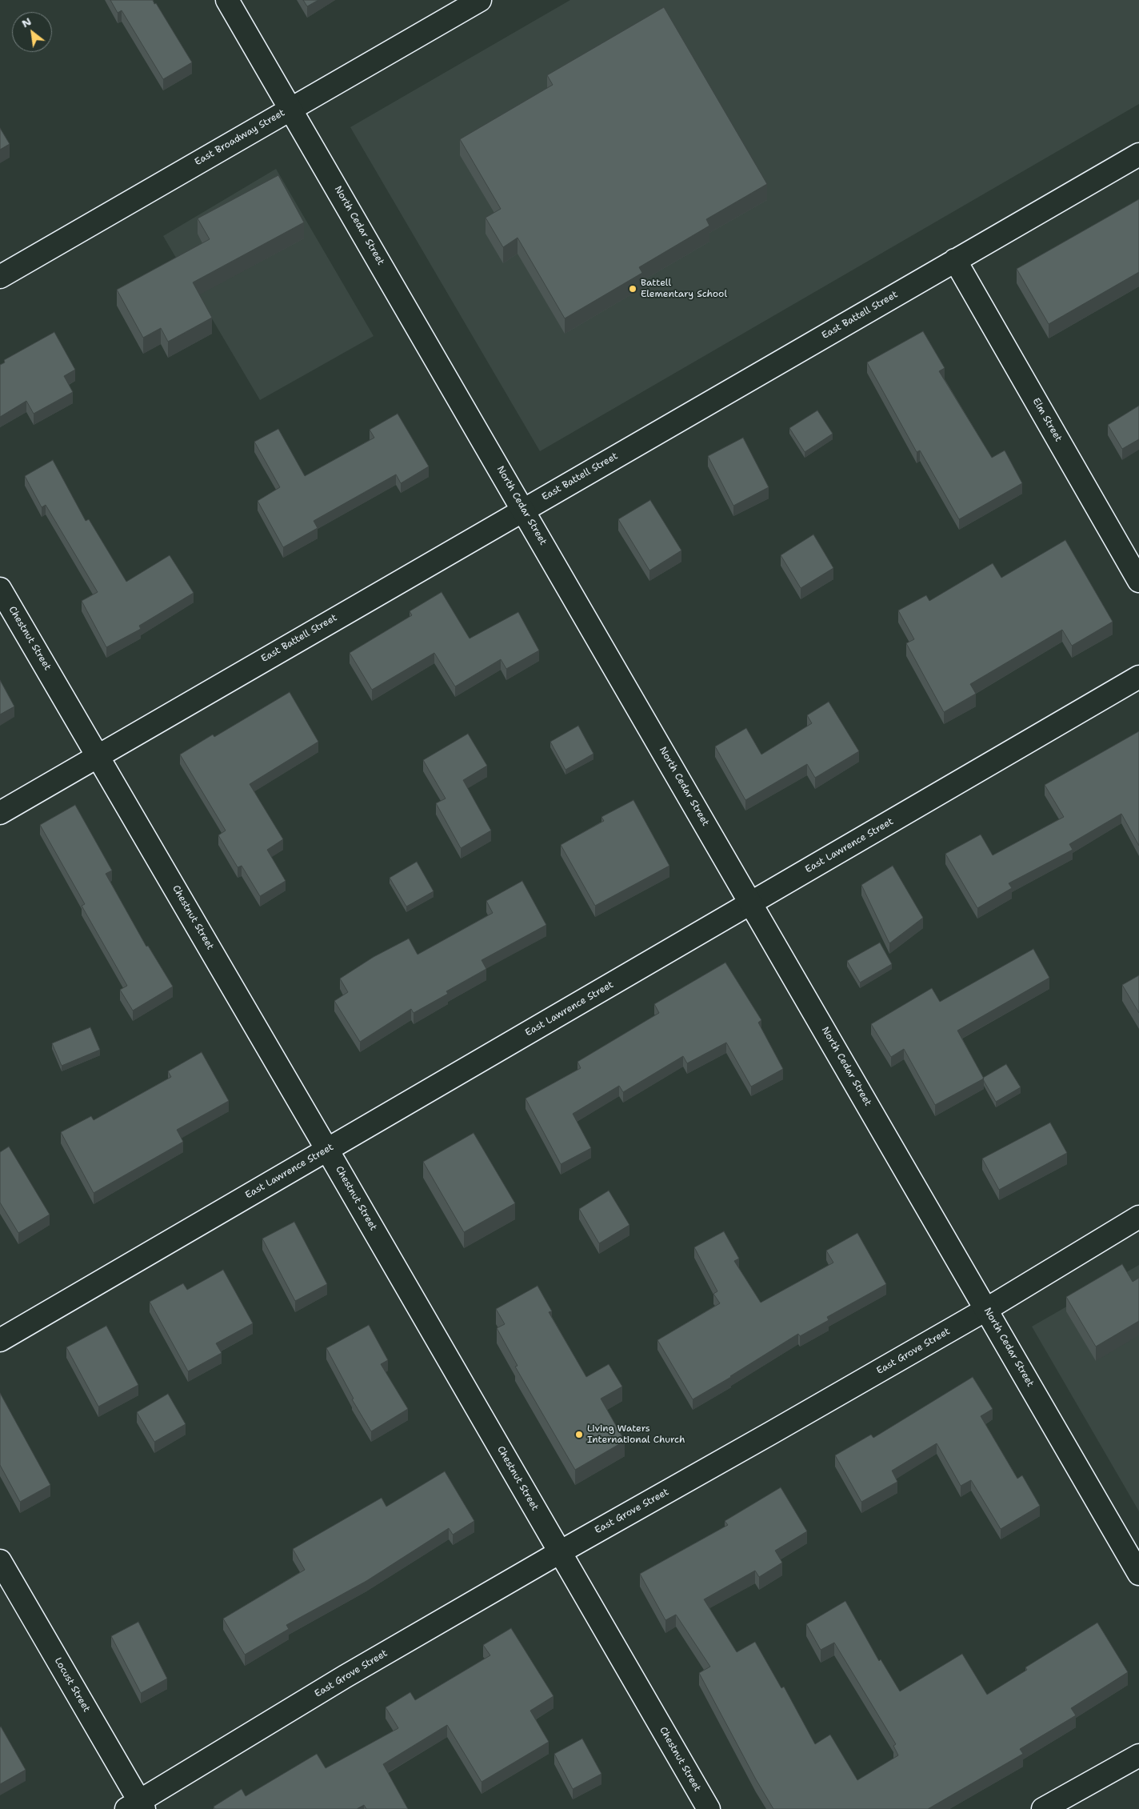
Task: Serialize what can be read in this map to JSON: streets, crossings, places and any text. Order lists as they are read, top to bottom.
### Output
{
  "streets": {
    "street": [
      "East Broadway Street",
      "North Cedar Street",
      "East Battell Street",
      "Elm Street",
      "Chestnut Street",
      "East Lawrence Street",
      "East Grove Street",
      "Locust Street"
    ]
  },
  "crossings": [
    ["East Broadway Street", "North Cedar Street"],
    ["North Cedar Street", "East Battell Street"],
    ["North Cedar Street", "East Lawrence Street"],
    ["North Cedar Street", "East Grove Street"],
    ["East Battell Street", "Elm Street"],
    ["East Battell Street", "Chestnut Street"],
    ["Chestnut Street", "East Lawrence Street"],
    ["Chestnut Street", "East Grove Street"],
    ["East Grove Street", "Locust Street"]
  ],
  "places": ["Battell Elementary School", "Living Waters International Church"],
  "north": "top left"
}
